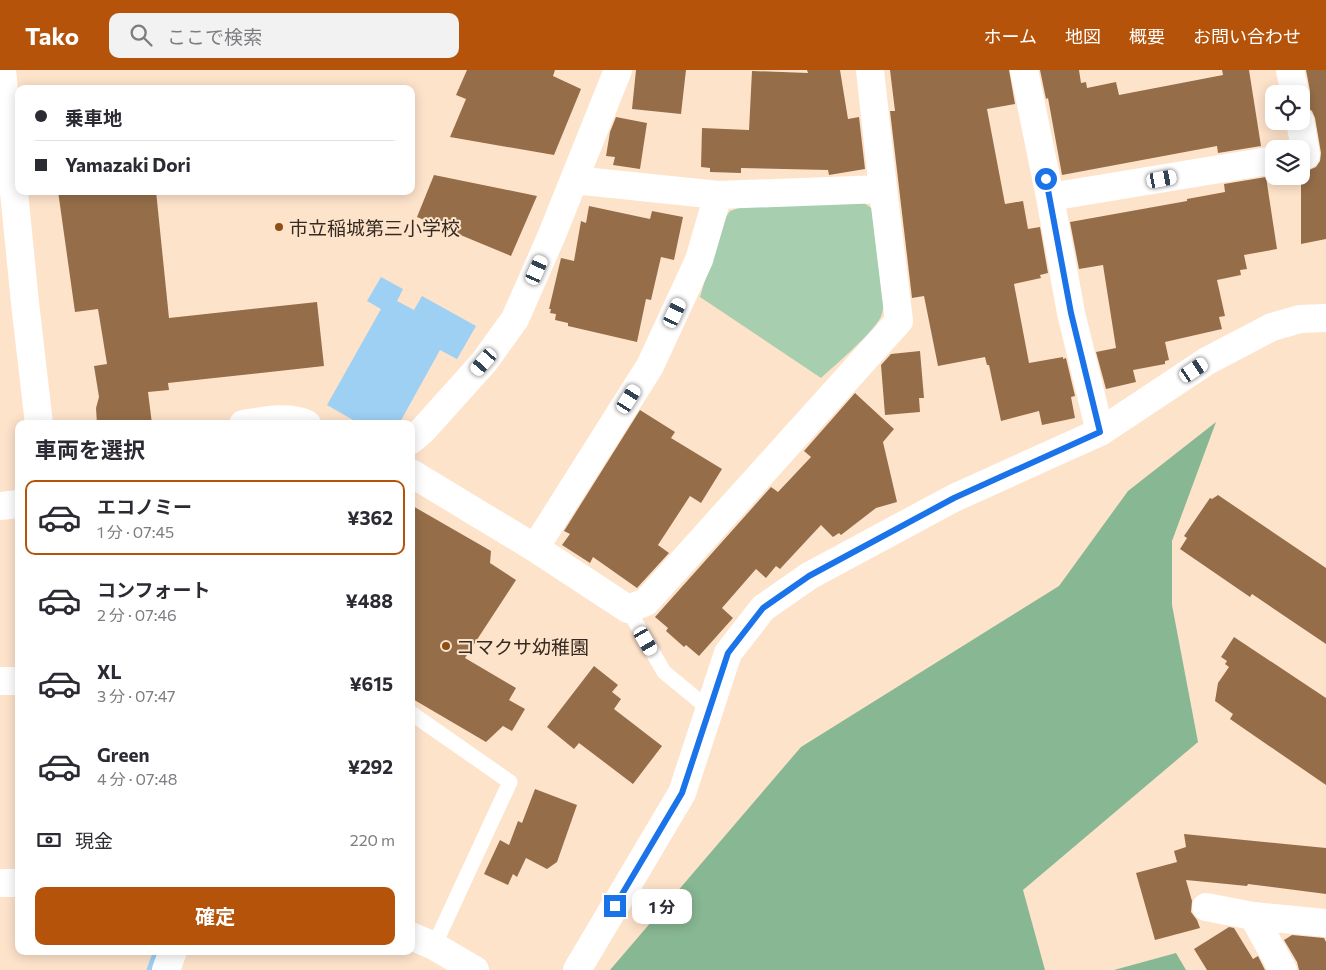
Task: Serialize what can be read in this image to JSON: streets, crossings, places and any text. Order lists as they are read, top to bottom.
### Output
{
  "places": ["市立稲城第三小学校", "コマクサ幼稚園"],
  "page": {
    "header": "Tako",
    "search": "ここで検索",
    "nav": [
      "ホーム",
      "地図",
      "概要",
      "お問い合わせ"
    ],
    "banner": ["乗車地", "Yamazaki Dori"],
    "heading": "車両を選択",
    "list": [
      {
        "name": "エコノミー",
        "note": "1 分 · 07:45",
        "value": "¥362"
      },
      {
        "name": "コンフォート",
        "note": "2 分 · 07:46",
        "value": "¥488"
      },
      {
        "name": "XL",
        "note": "3 分 · 07:47",
        "value": "¥615"
      },
      {
        "name": "Green",
        "note": "4 分 · 07:48",
        "value": "¥292"
      }
    ],
    "pay": ["現金", "220 m"],
    "buttons": "確定",
    "bubble": "1 分"
  }
}
